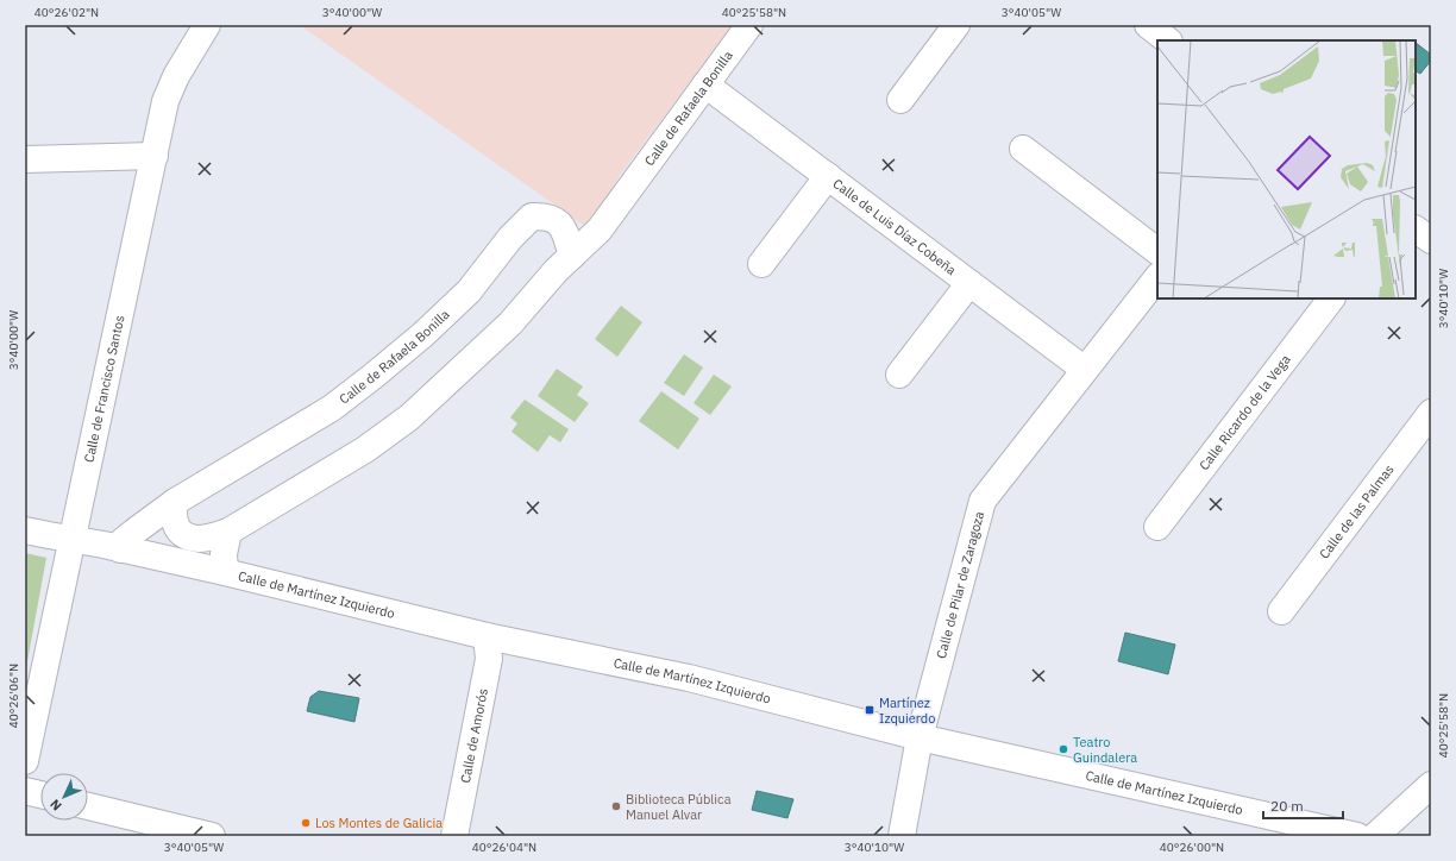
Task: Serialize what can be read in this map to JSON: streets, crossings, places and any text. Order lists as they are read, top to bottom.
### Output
{
  "streets": {
    "street": [
      "Calle de Rafaela Bonilla",
      "Calle de Luis Díaz Cobeña",
      "Calle de Francisco Santos",
      "Calle Ricardo de la Vega",
      "Calle de las Palmas",
      "Calle de Pilar de Zaragoza",
      "Calle de Martínez Izquierdo",
      "Calle de Amorós"
    ]
  },
  "crossings": [
    ["Calle de Rafaela Bonilla", "Calle de Luis Díaz Cobeña"],
    ["Calle de Rafaela Bonilla", "Calle de Martínez Izquierdo"],
    ["Calle de Luis Díaz Cobeña", "Calle de Pilar de Zaragoza"],
    ["Calle de Francisco Santos", "Calle de Martínez Izquierdo"],
    ["Calle de Pilar de Zaragoza", "Calle de Martínez Izquierdo"],
    ["Calle de Martínez Izquierdo", "Calle de Amorós"]
  ],
  "places": {
    "transit": ["Martínez Izquierdo"],
    "other": ["Teatro Guindalera", "Biblioteca Pública Manuel Alvar", "Los Montes de Galicia"]
  },
  "scale_bar": "20 m",
  "north": "bottom left",
  "coordinates": [
    "40°26'02\"N",
    "3°40'00\"W",
    "40°25'58\"N",
    "3°40'05\"W",
    "3°40'10\"W",
    "40°26'06\"N",
    "40°26'04\"N",
    "40°26'00\"N"
  ]
}
